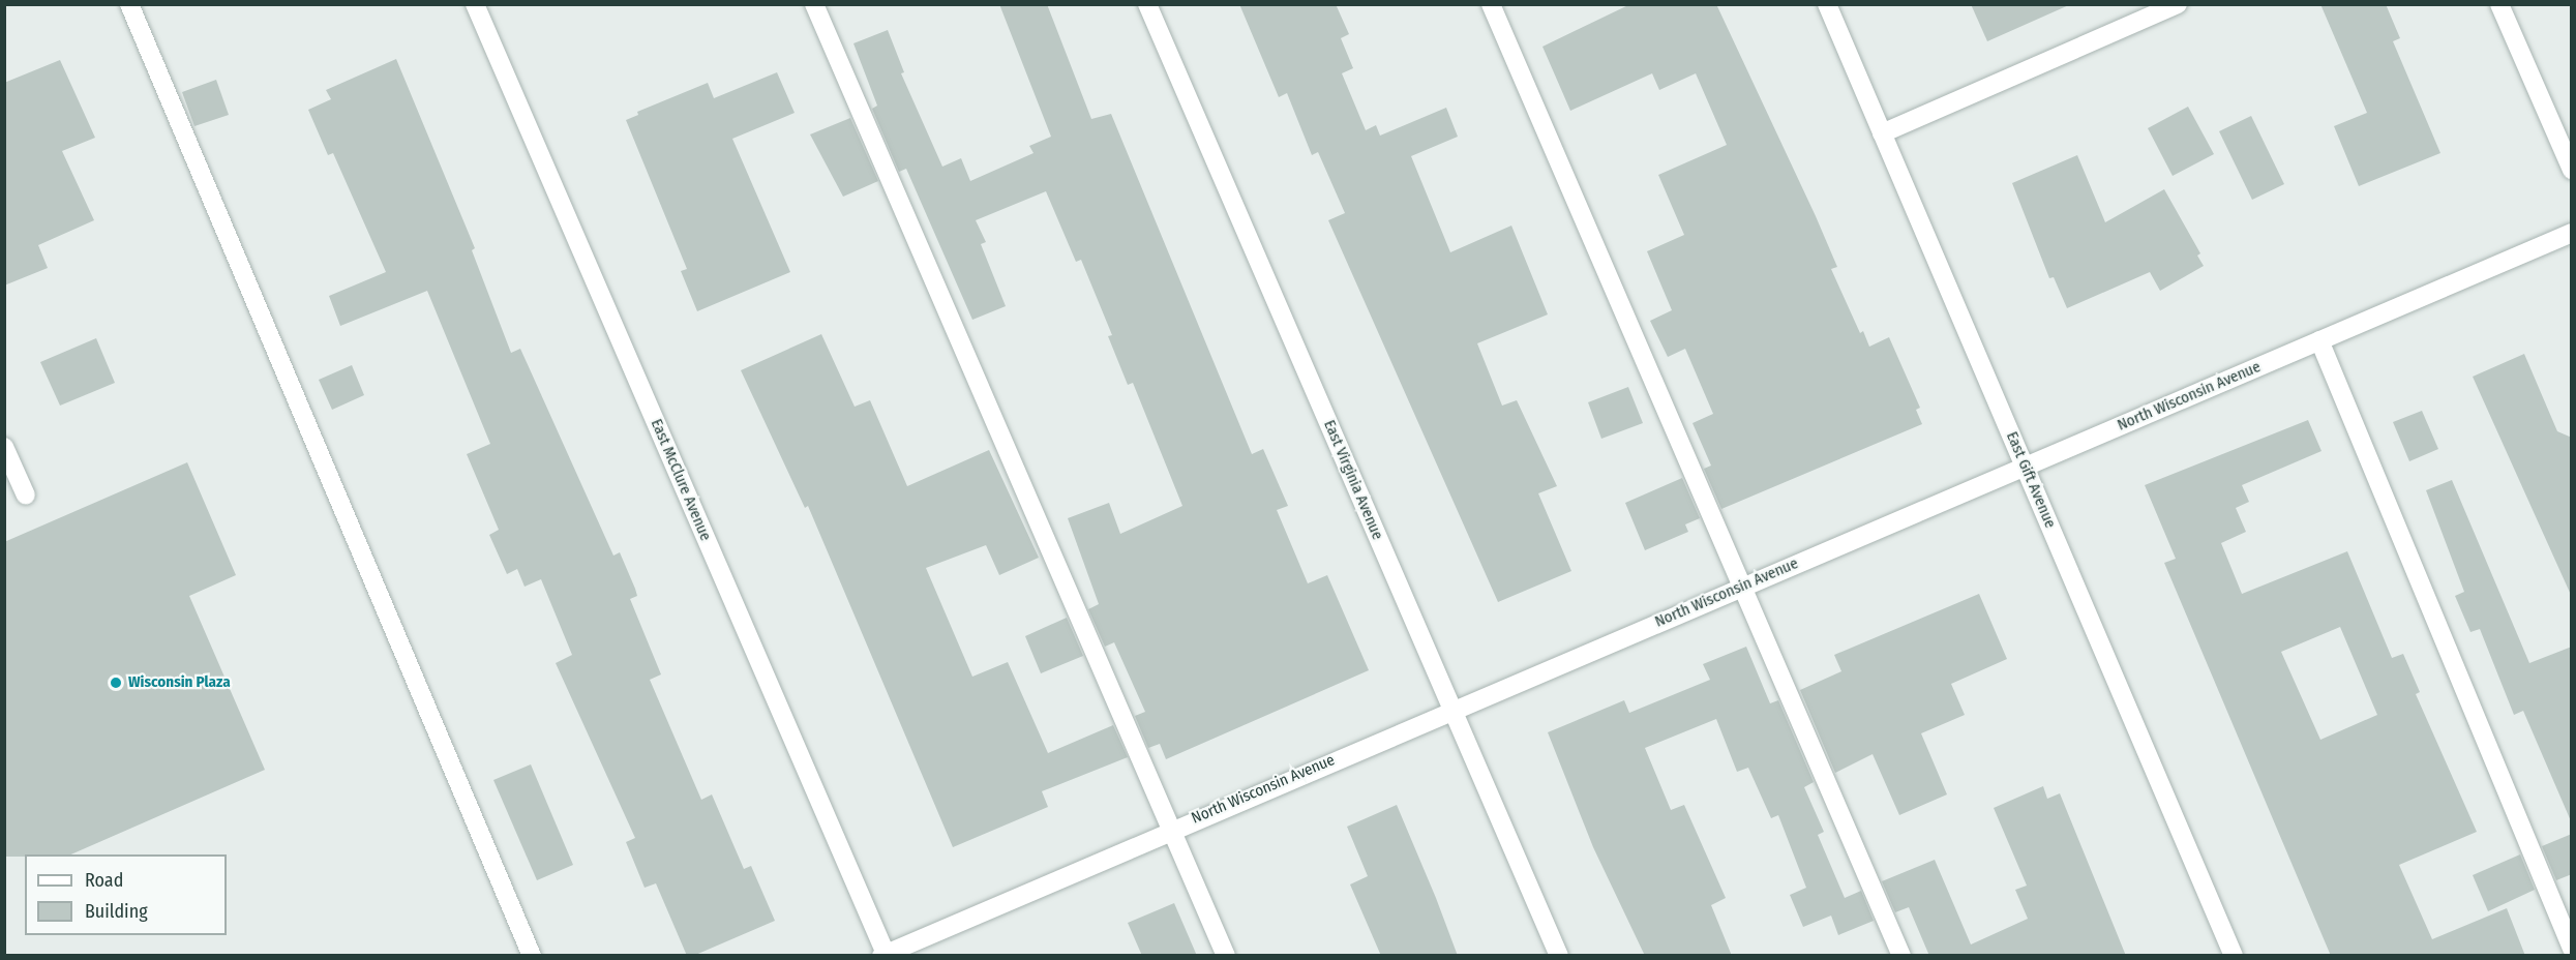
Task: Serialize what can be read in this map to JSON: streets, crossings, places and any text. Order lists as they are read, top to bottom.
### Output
{
  "streets": {
    "street": [
      "North Wisconsin Avenue",
      "East McClure Avenue",
      "East Virginia Avenue",
      "East Gift Avenue"
    ]
  },
  "crossings": [
    ["North Wisconsin Avenue", "East McClure Avenue"],
    ["North Wisconsin Avenue", "East Virginia Avenue"],
    ["North Wisconsin Avenue", "East Gift Avenue"]
  ],
  "places": ["Wisconsin Plaza"],
  "legend": ["Road", "Building"]
}
